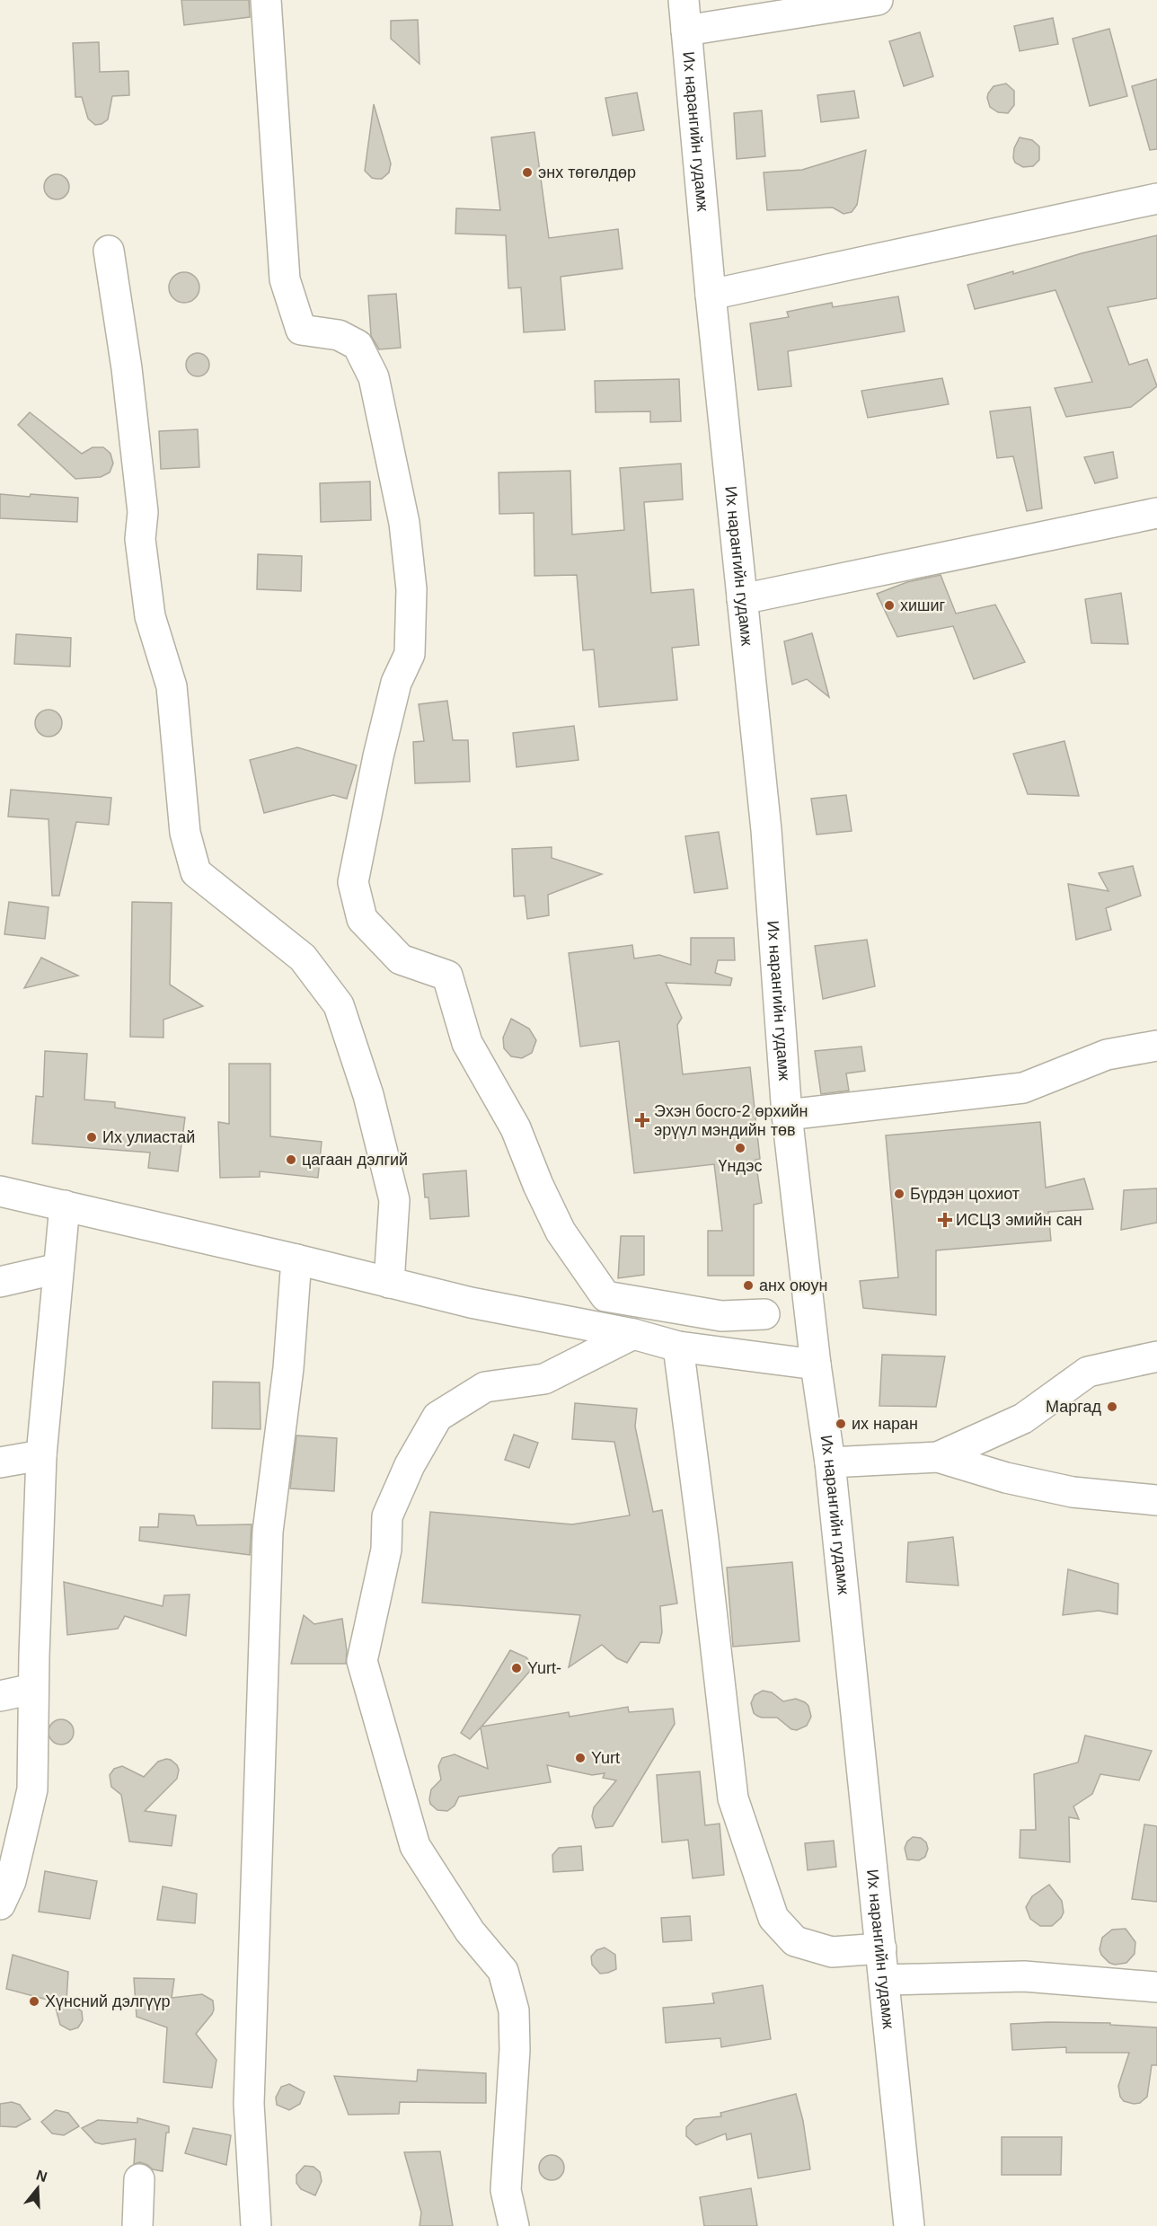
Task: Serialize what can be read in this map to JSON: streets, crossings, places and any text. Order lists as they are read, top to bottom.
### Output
{
  "streets": {
    "street": ["Их нарангийн гудамж"]
  },
  "places": {
    "other": [
      "энх төгөлдөр",
      "хишиг",
      "Их улиастай",
      "Үндэс",
      "цагаан дэлгий",
      "Бүрдэн цохиот",
      "анх оюун",
      "Маргад",
      "их наран",
      "Yurt-",
      "Yurt",
      "Хүнсний дэлгүүр"
    ],
    "health": ["Эхэн босго-2 өрхийн эрүүл мэндийн төв", "ИСЦЗ эмийн сан"]
  },
  "north": "top"
}
